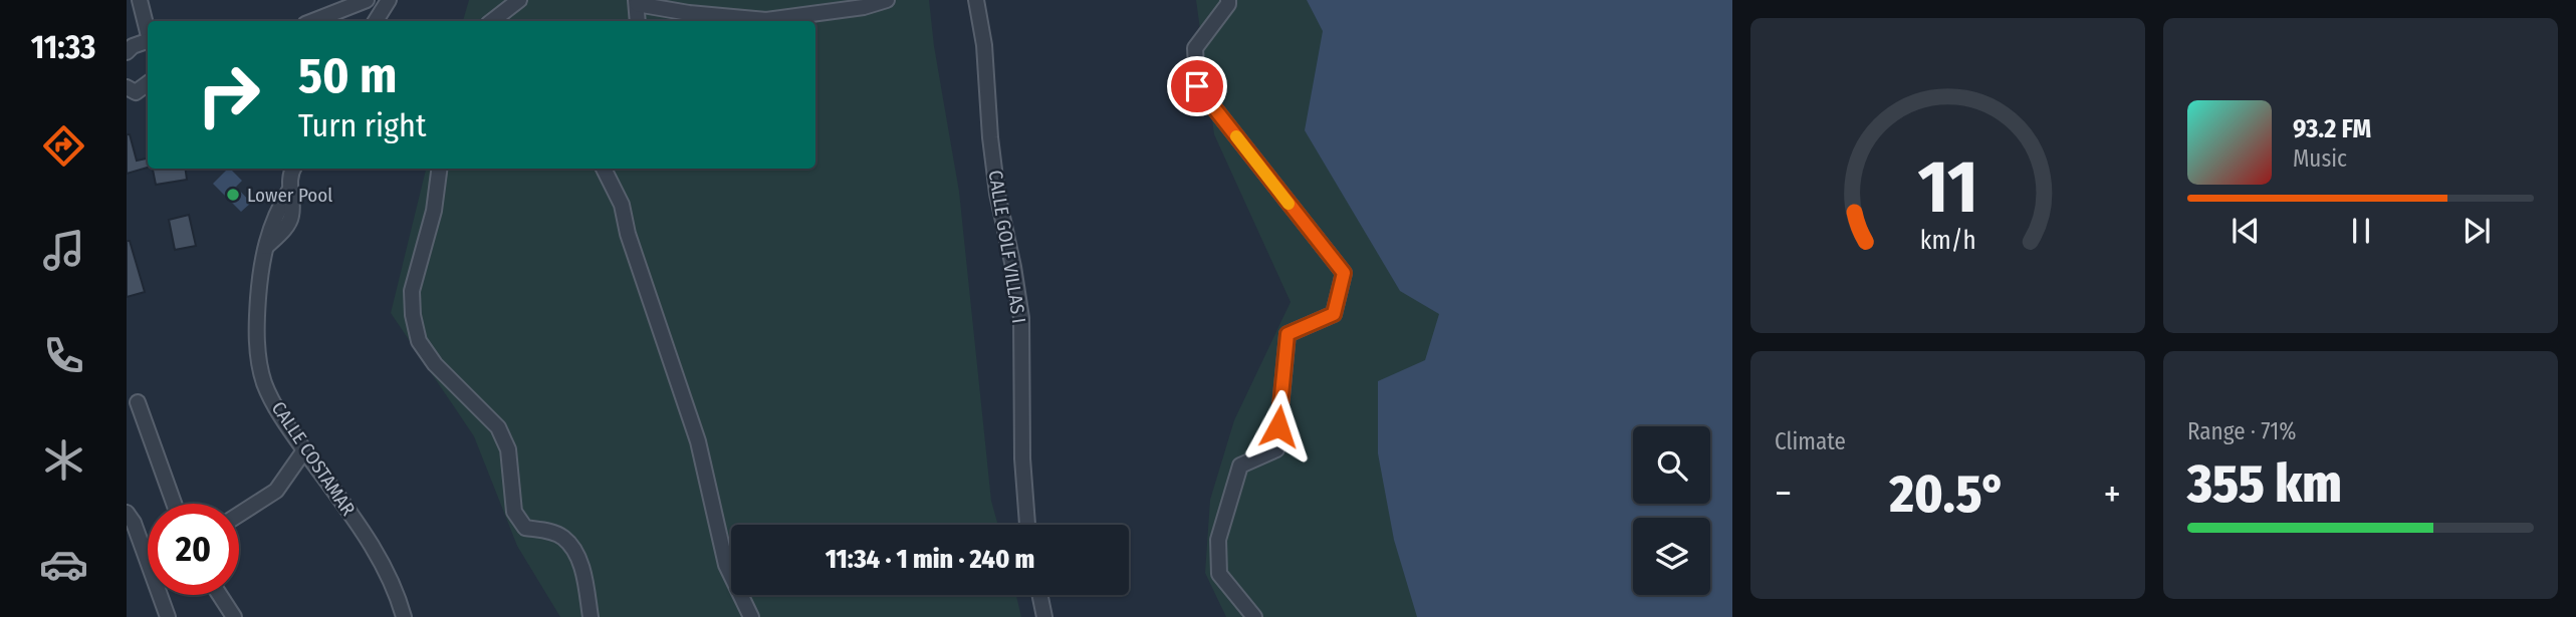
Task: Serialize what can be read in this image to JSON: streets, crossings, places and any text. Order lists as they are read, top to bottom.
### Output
{
  "streets": {
    "street": ["CALLE GOLF VILLAS I", "CALLE COSTAMAR"]
  },
  "places": ["Lower Pool"],
  "page": {
    "tabs": "11:33",
    "turn": ["50 m", "Turn right"],
    "song": ["93.2 FM", "Music"],
    "tile": [
      "Climate",
      ["Range · 71%", "355 km"]
    ],
    "heat": ["−", "20.5°", "+"],
    "limit": "20",
    "trip": "11:34 · 1 min · 240 m",
    "gauge": ["11", "km/h"]
  }
}
